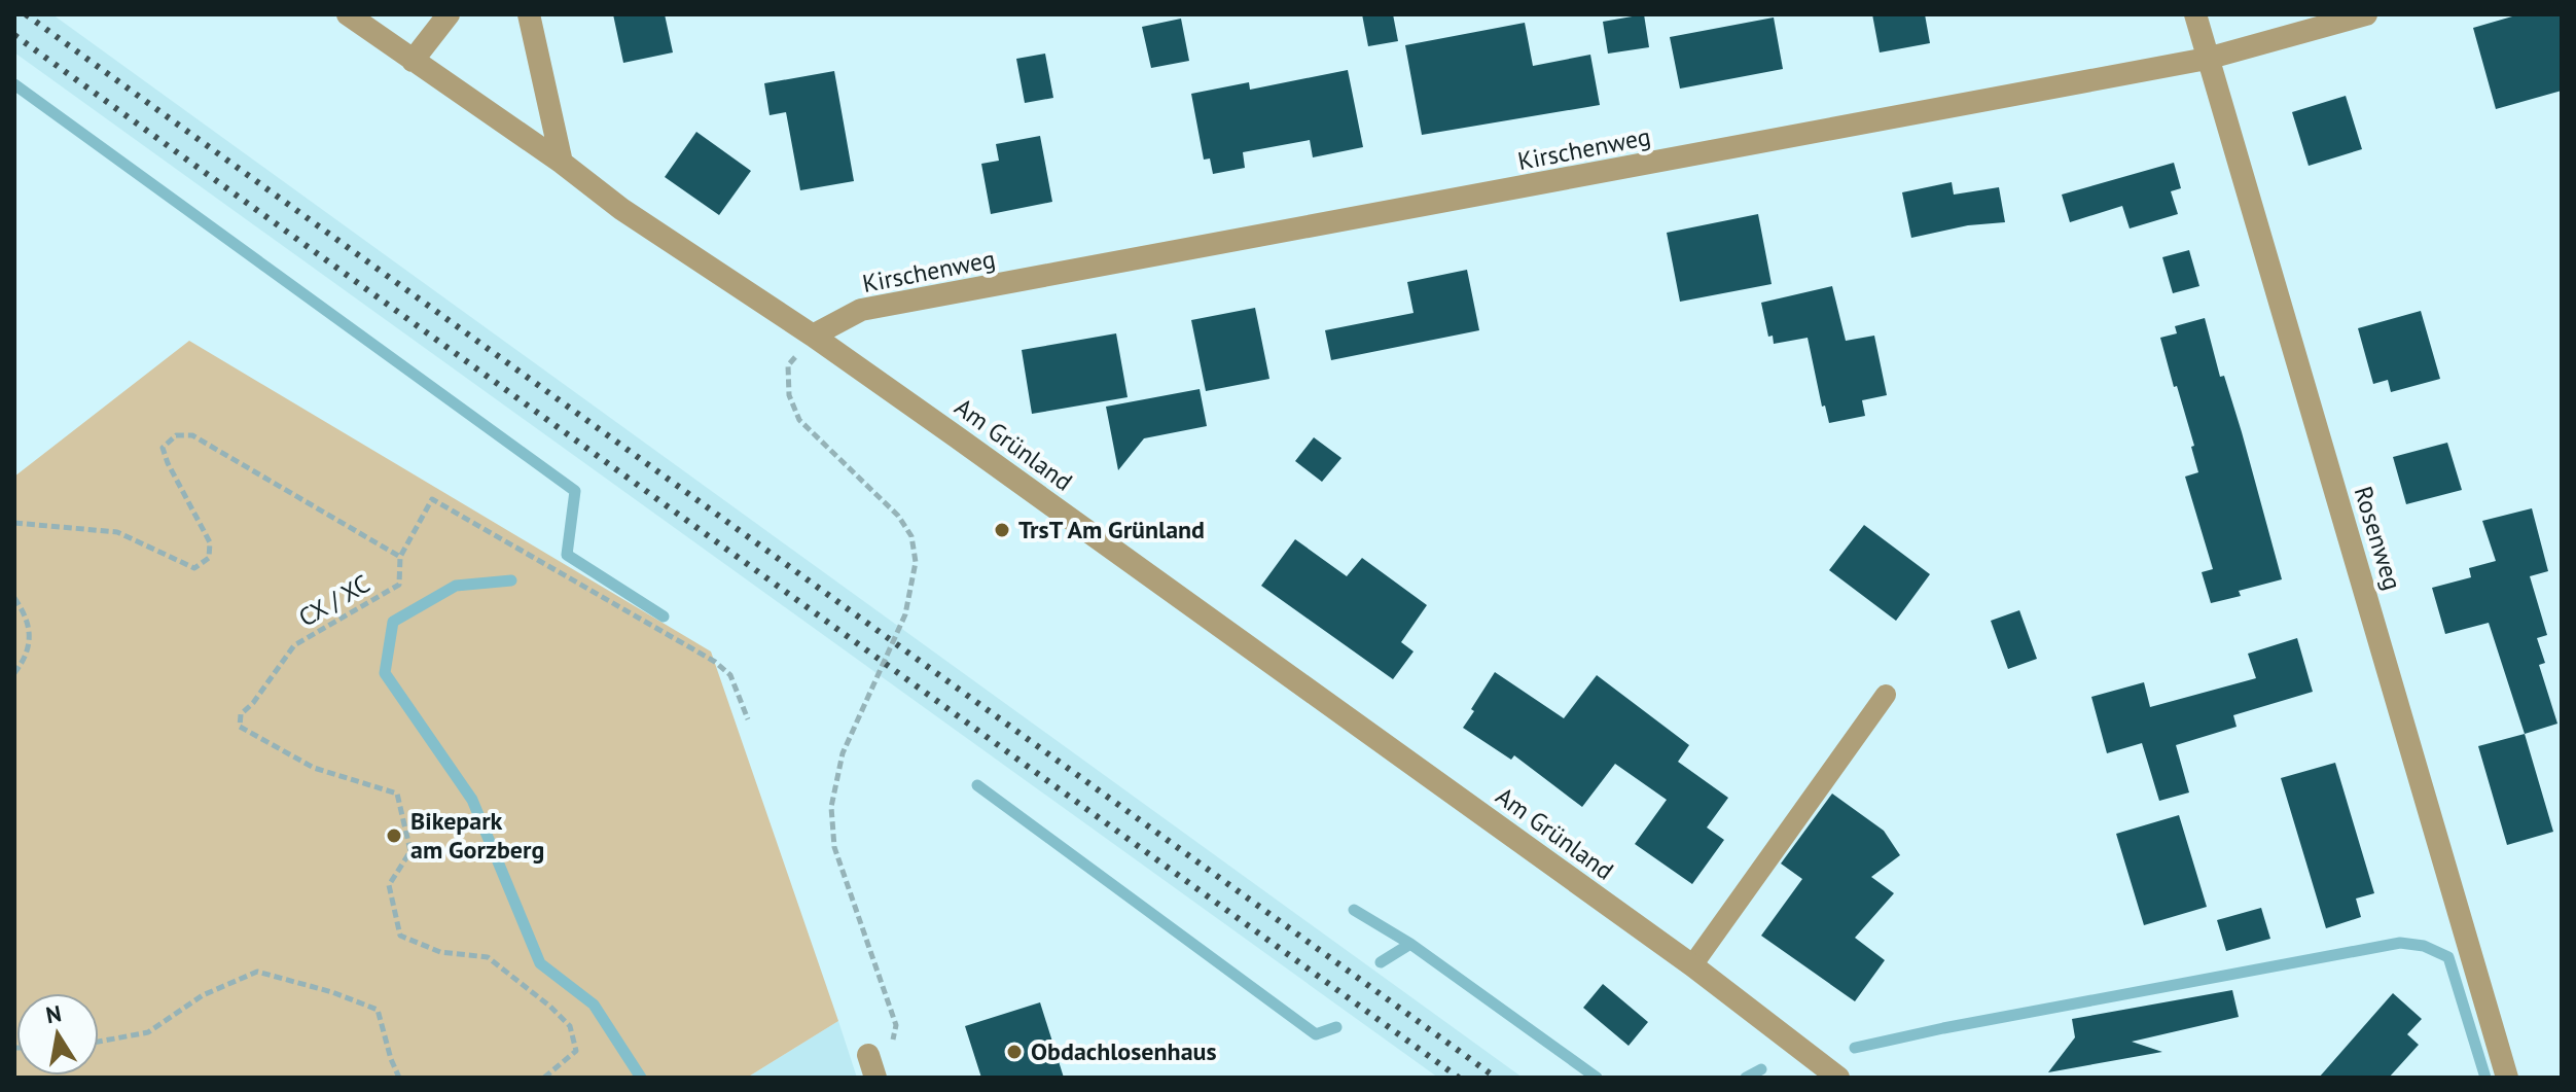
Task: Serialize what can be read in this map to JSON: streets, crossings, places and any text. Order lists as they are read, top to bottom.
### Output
{
  "streets": {
    "street": ["Kirschenweg", "Am Grünland", "Rosenweg"],
    "path": ["CX / XC"]
  },
  "crossings": [
    ["Kirschenweg", "Am Grünland"],
    ["Kirschenweg", "Rosenweg"]
  ],
  "places": ["TrsT Am Grünland", "Bikepark am Gorzberg", "Obdachlosenhaus"],
  "north": "top"
}
